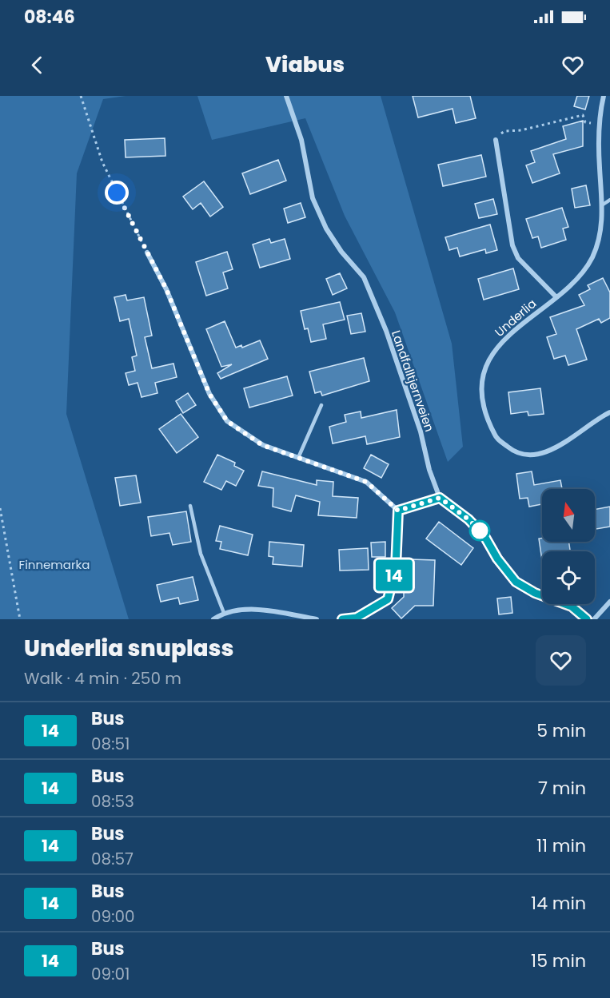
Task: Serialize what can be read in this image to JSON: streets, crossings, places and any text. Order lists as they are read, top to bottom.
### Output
{
  "streets": {
    "street": ["Underlia", "Landfalltjernveien"]
  },
  "parks": ["Finnemarka"],
  "lines": ["bus line 14"],
  "north": "top",
  "page": {
    "status": "08:46",
    "header": "Viabus",
    "on_map": "14",
    "heading": ["Underlia snuplass", "Walk · 4 min · 250 m"],
    "list": [
      {
        "mark": "14",
        "name": "Bus",
        "note": "08:51",
        "value": "5 min"
      },
      {
        "mark": "14",
        "name": "Bus",
        "note": "08:53",
        "value": "7 min"
      },
      {
        "mark": "14",
        "name": "Bus",
        "note": "08:57",
        "value": "11 min"
      },
      {
        "mark": "14",
        "name": "Bus",
        "note": "09:00",
        "value": "14 min"
      },
      {
        "mark": "14",
        "name": "Bus",
        "note": "09:01",
        "value": "15 min"
      }
    ]
  }
}
